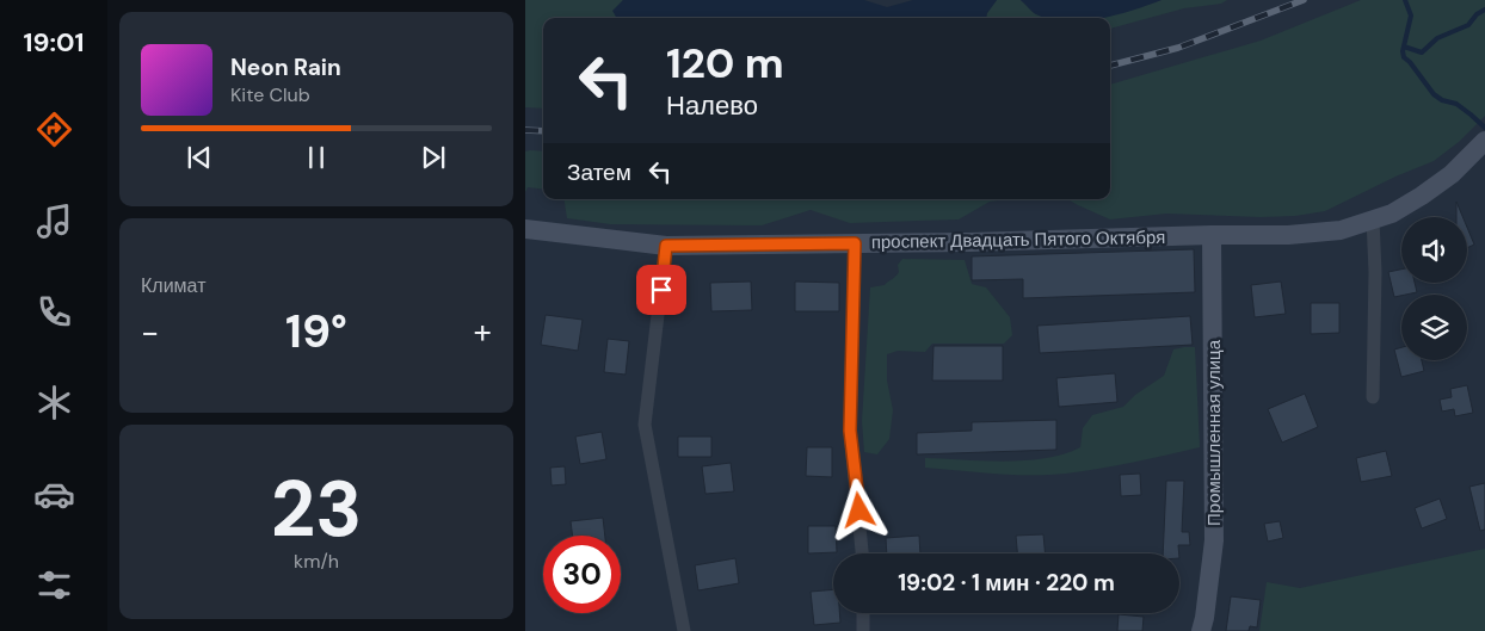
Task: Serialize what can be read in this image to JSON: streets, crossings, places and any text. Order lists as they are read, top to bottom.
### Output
{
  "streets": {
    "street": ["проспект Двадцать Пятого Октября", "Промышленная улица"]
  },
  "crossings": [
    ["проспект Двадцать Пятого Октября", "Промышленная улица"]
  ],
  "page": {
    "tabs": "19:01",
    "turn": ["120 m", "Налево"],
    "song": ["Neon Rain", "Kite Club"],
    "then": "Затем",
    "tile": [
      "Климат",
      ["23", "km/h"]
    ],
    "heat": ["−", "19°", "+"],
    "limit": "30",
    "trip": "19:02 · 1 мин · 220 m"
  }
}
